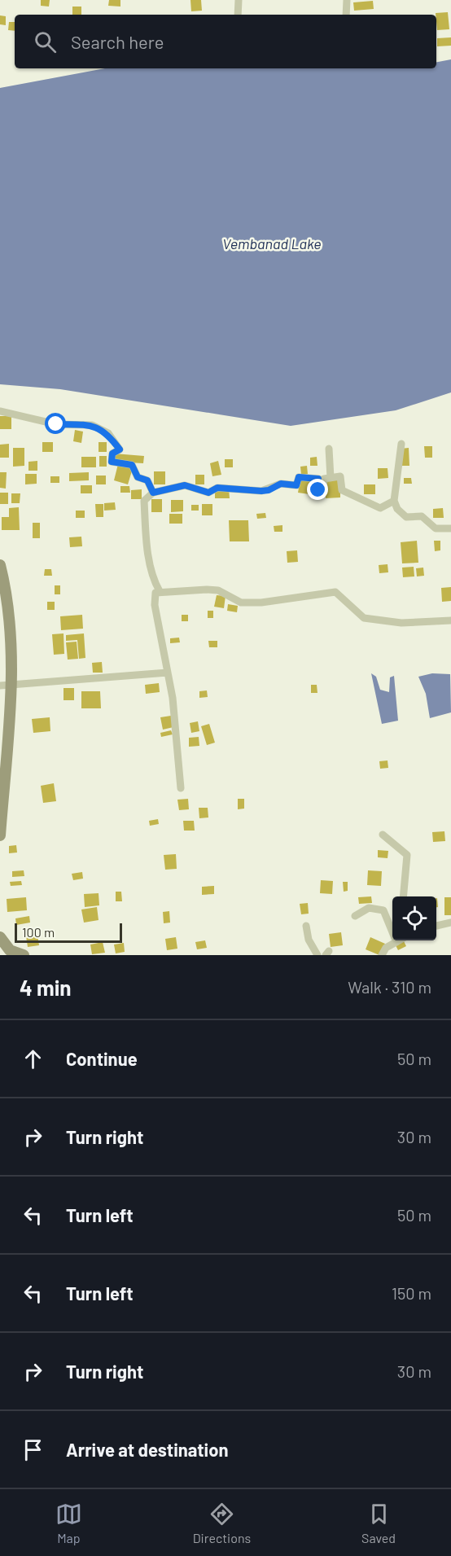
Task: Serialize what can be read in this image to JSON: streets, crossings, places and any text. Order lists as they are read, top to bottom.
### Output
{
  "water": ["Vembanad Lake"],
  "scale_bar": "100 m",
  "page": {
    "search": "Search here",
    "scale": "100 m",
    "heading": ["4 min", "Walk · 310 m"],
    "list": [
      ["Continue", "50 m"],
      ["Turn right", "30 m"],
      ["Turn left", "50 m"],
      ["Turn left", "150 m"],
      ["Turn right", "30 m"],
      "Arrive at destination"
    ],
    "nav": ["Map", "Directions", "Saved"]
  }
}
